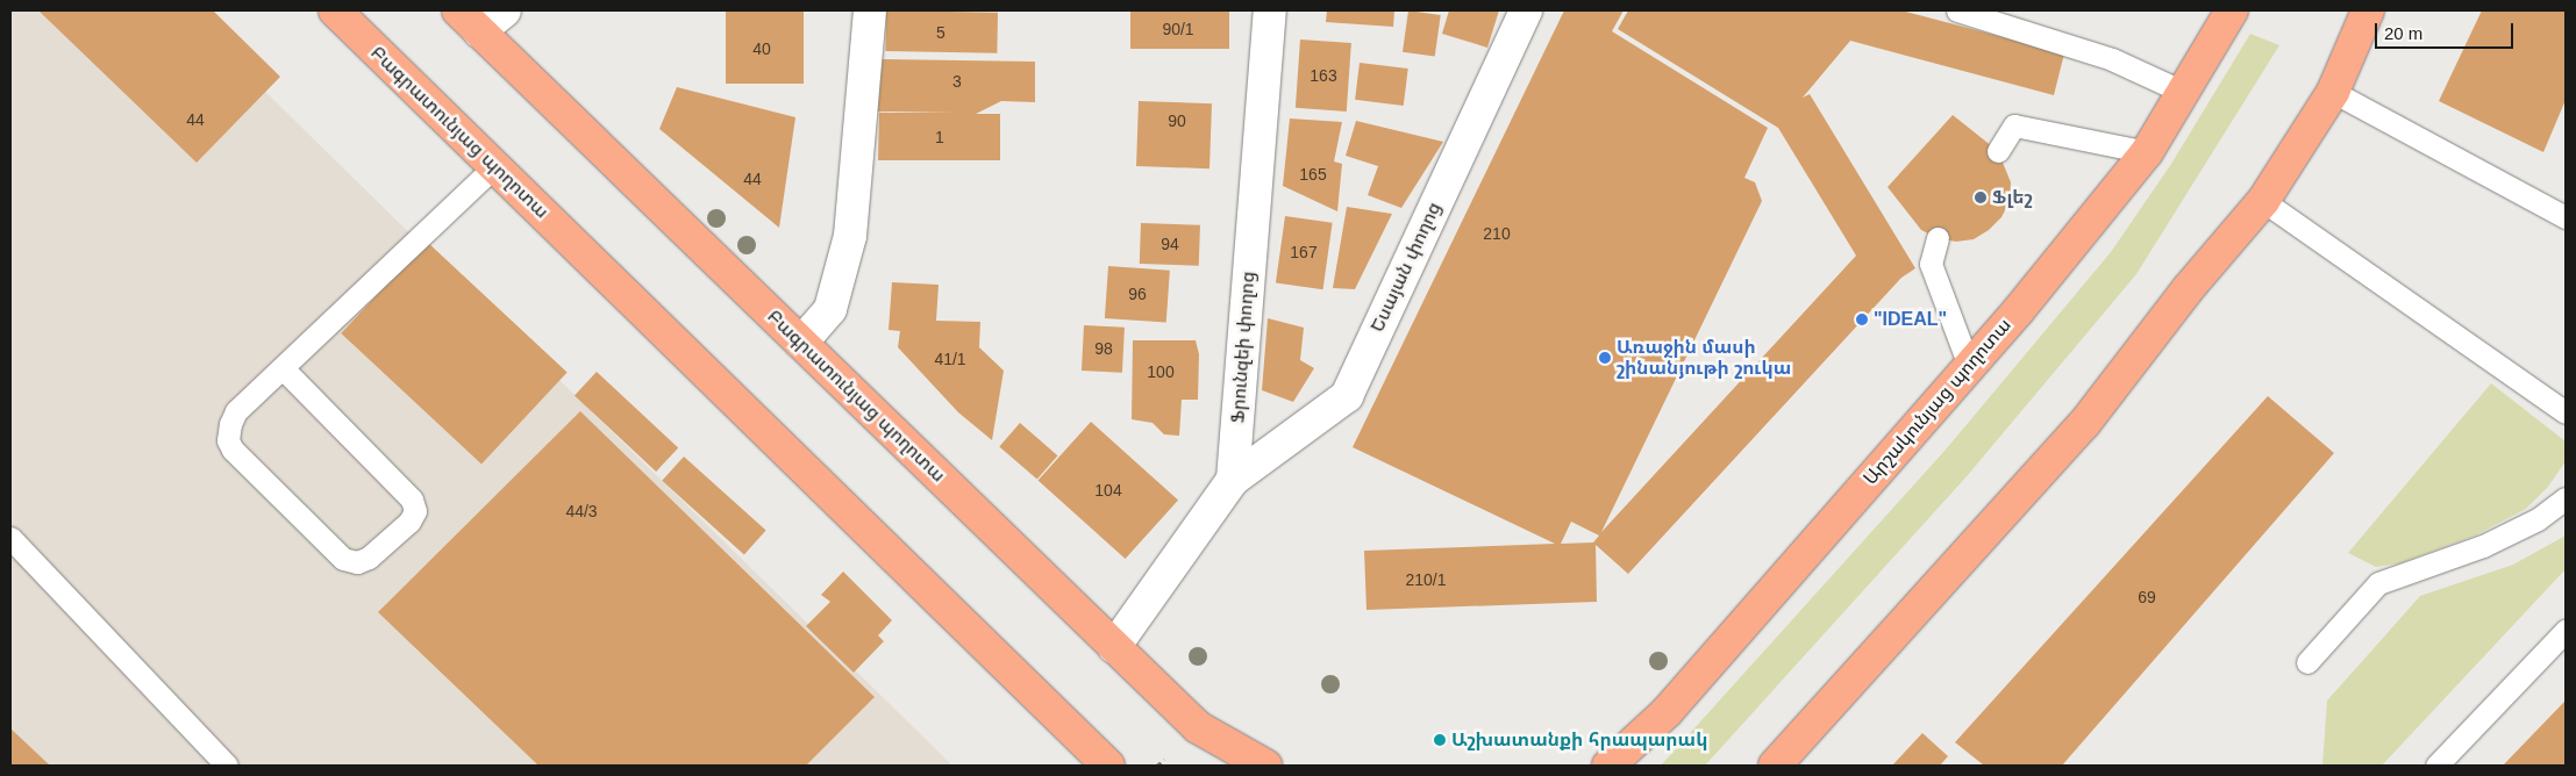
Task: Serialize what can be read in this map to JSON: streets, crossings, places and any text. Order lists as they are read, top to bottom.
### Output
{
  "streets": {
    "main road": ["Բագրատունյաց պողոտա", "Արշակունյաց պողոտա"],
    "street": ["Եսայան փողոց", "Ֆրունզեի փողոց"]
  },
  "crossings": [
    ["Եսայան փողոց", "Ֆրունզեի փողոց"]
  ],
  "places": [
    "Ֆլեշ",
    "\"IDEAL\"",
    "Առաջին մասի շինանյութի շուկա",
    "Աշխատանքի հրապարակ"
  ],
  "house_numbers": [
    "90/1",
    "5",
    "40",
    "163",
    "3",
    "44",
    "90",
    "1",
    "165",
    "44",
    "210",
    "94",
    "167",
    "96",
    "98",
    "41/1",
    "100",
    "104",
    "44/3",
    "210/1",
    "69"
  ],
  "scale_bar": "20 m"
}
